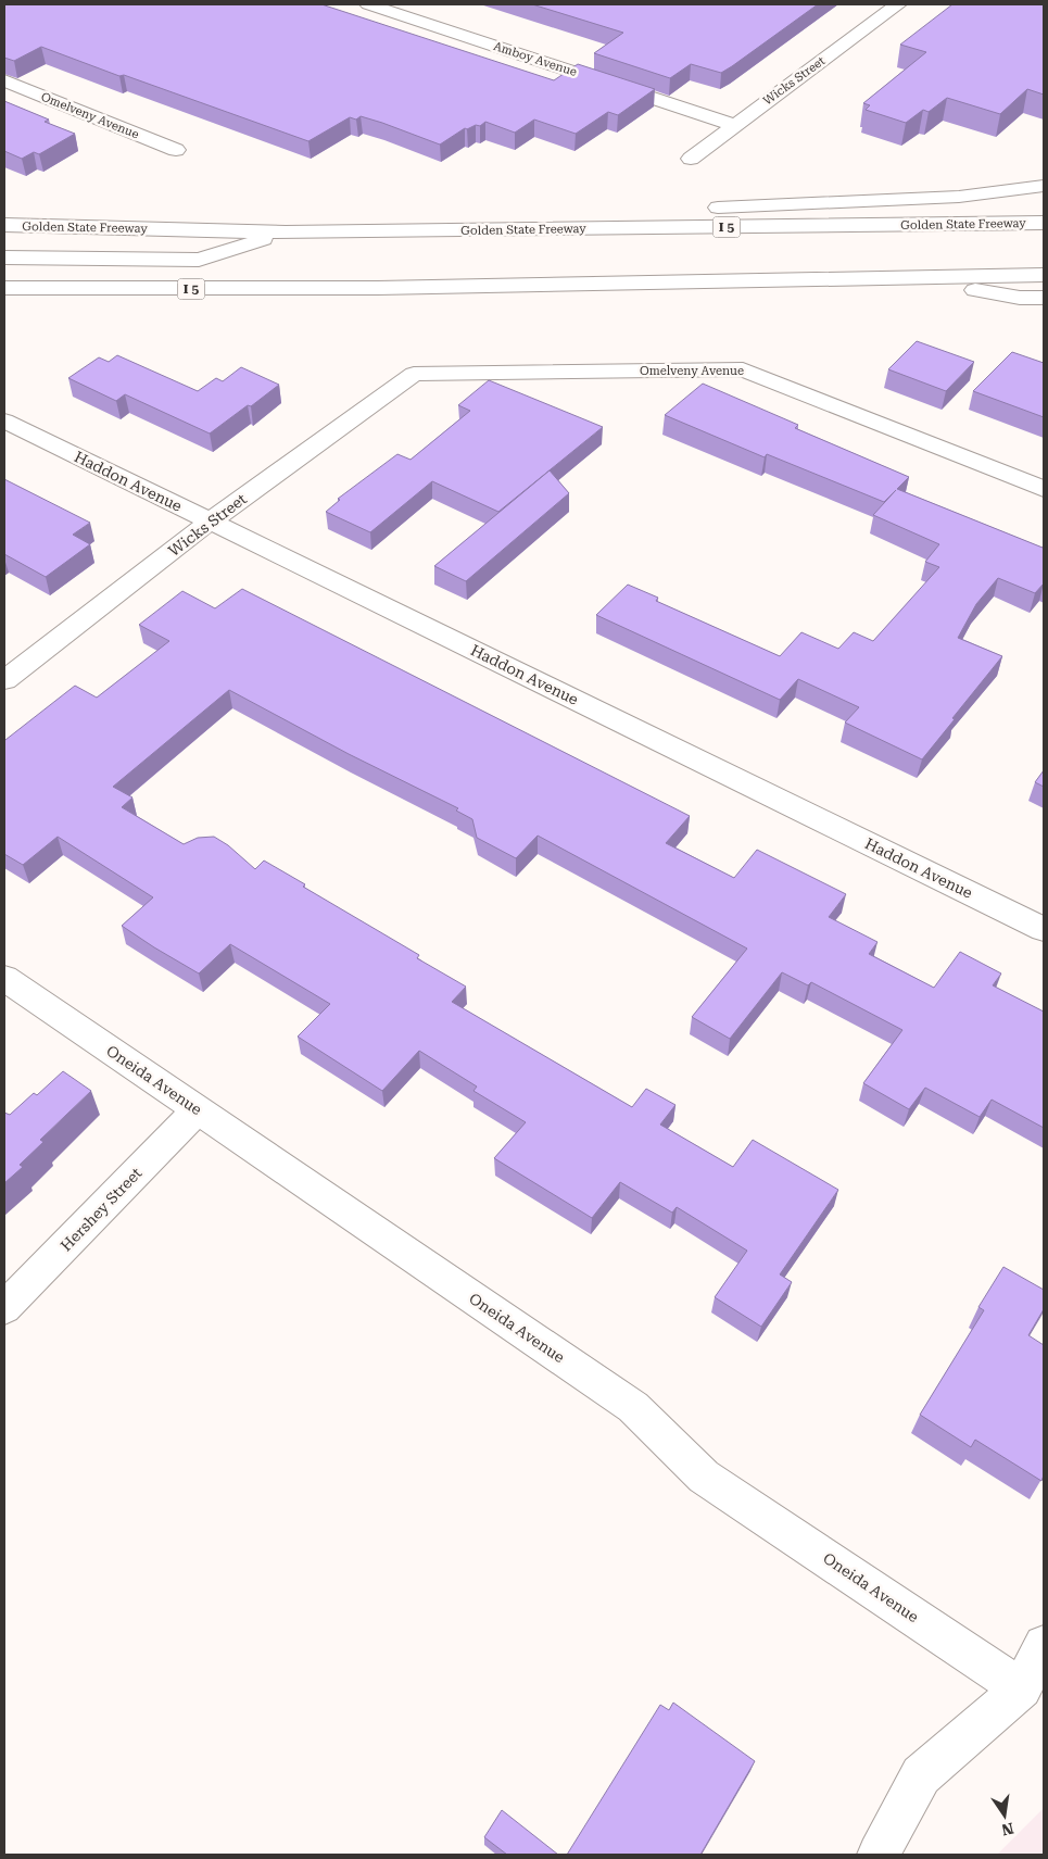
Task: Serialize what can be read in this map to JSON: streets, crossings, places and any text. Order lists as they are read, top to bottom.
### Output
{
  "streets": {
    "main road": [
      "Amboy Avenue",
      "Wicks Street",
      "Omelveny Avenue",
      "Golden State Freeway",
      "I 5",
      "Haddon Avenue",
      "Oneida Avenue",
      "Hershey Street"
    ]
  },
  "crossings": [
    ["Amboy Avenue", "Wicks Street"],
    ["Wicks Street", "Omelveny Avenue"],
    ["Wicks Street", "Haddon Avenue"],
    ["Oneida Avenue", "Hershey Street"]
  ],
  "north": "bottom"
}
